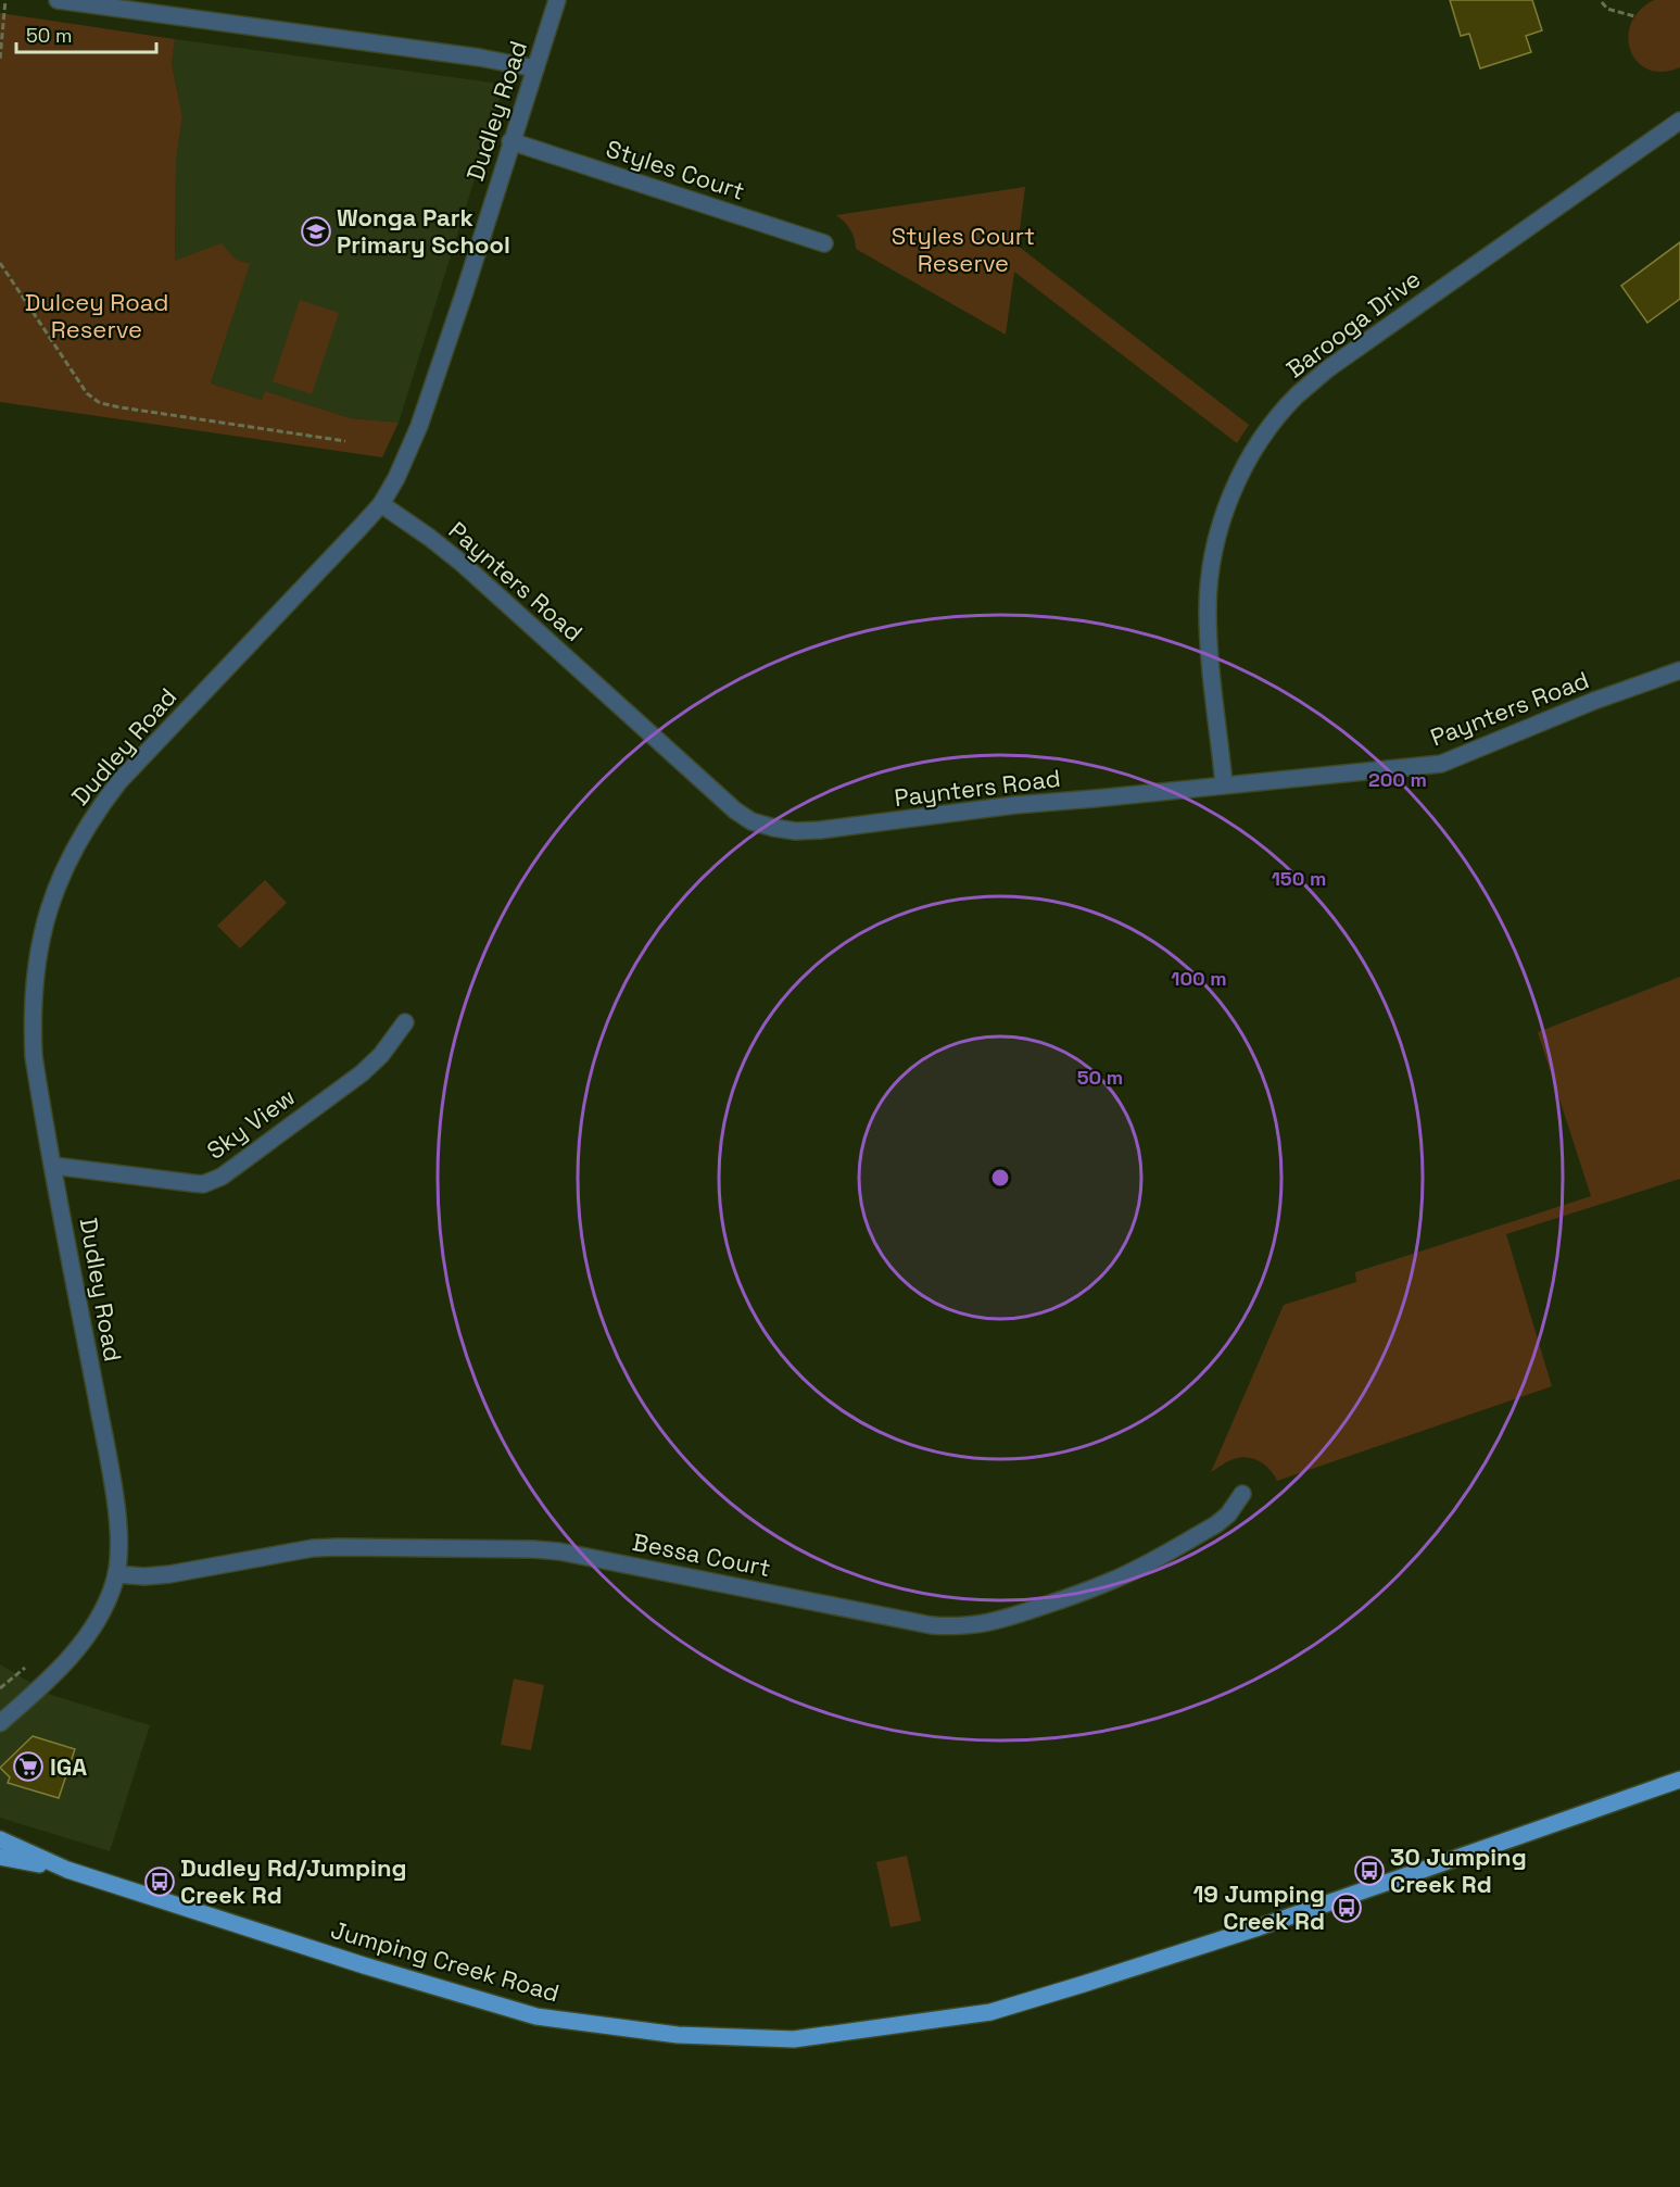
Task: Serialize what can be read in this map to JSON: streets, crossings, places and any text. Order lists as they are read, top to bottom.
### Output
{
  "streets": {
    "main road": ["Jumping Creek Road"],
    "street": [
      "Dudley Road",
      "Styles Court",
      "Barooga Drive",
      "Paynters Road",
      "Sky View",
      "Bessa Court"
    ]
  },
  "crossings": [
    ["Dudley Road", "Styles Court"],
    ["Dudley Road", "Paynters Road"],
    ["Dudley Road", "Sky View"],
    ["Dudley Road", "Bessa Court"],
    ["Barooga Drive", "Paynters Road"]
  ],
  "parks": ["Styles Court Reserve", "Dulcey Road Reserve"],
  "places": {
    "school or university": ["Wonga Park Primary School"],
    "supermarket": ["IGA"],
    "bus stop": ["30 Jumping Creek Rd", "Dudley Rd/Jumping Creek Rd", "19 Jumping Creek Rd"]
  },
  "scale_bar": "50 m",
  "rings": [
    "200 m",
    "150 m",
    "100 m",
    "50 m"
  ]
}
